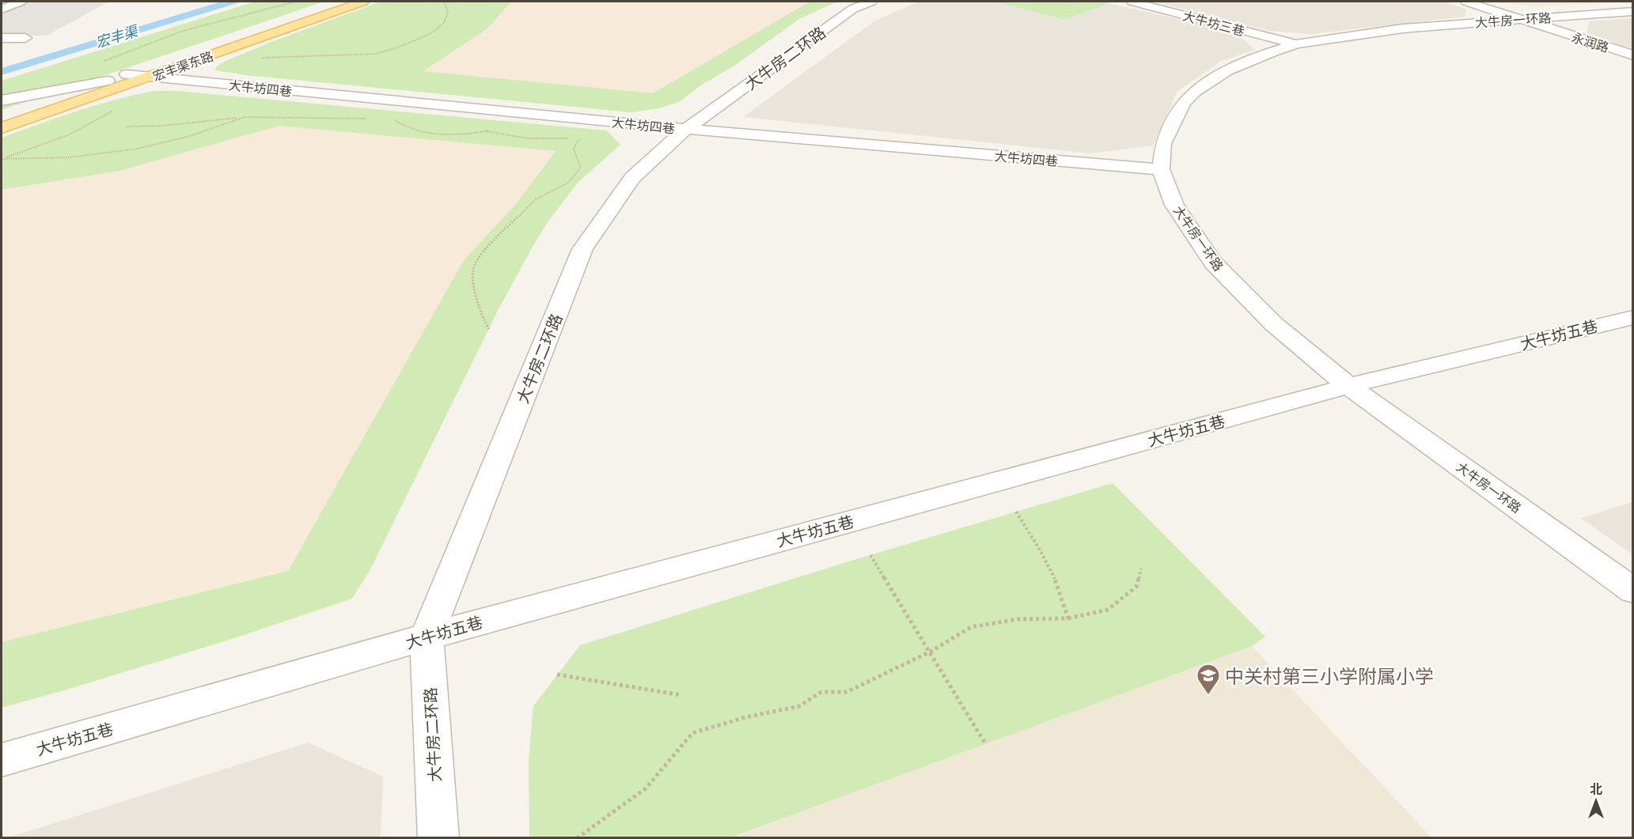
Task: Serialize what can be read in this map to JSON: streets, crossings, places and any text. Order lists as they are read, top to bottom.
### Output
{
  "streets": {
    "main road": ["宏丰渠东路"],
    "street": [
      "大牛房一环路",
      "大牛坊三巷",
      "永润路",
      "大牛房二环路",
      "大牛坊四巷",
      "大牛坊五巷"
    ]
  },
  "crossings": [
    ["大牛房一环路", "大牛坊三巷"],
    ["大牛房一环路", "永润路"],
    ["大牛房一环路", "大牛坊四巷"],
    ["大牛房一环路", "大牛坊五巷"],
    ["大牛房二环路", "大牛坊四巷"],
    ["大牛房二环路", "大牛坊五巷"],
    ["宏丰渠东路", "大牛坊四巷"]
  ],
  "water": ["宏丰渠"],
  "places": {
    "school or university": ["中关村第三小学附属小学"]
  },
  "north": "top"
}
